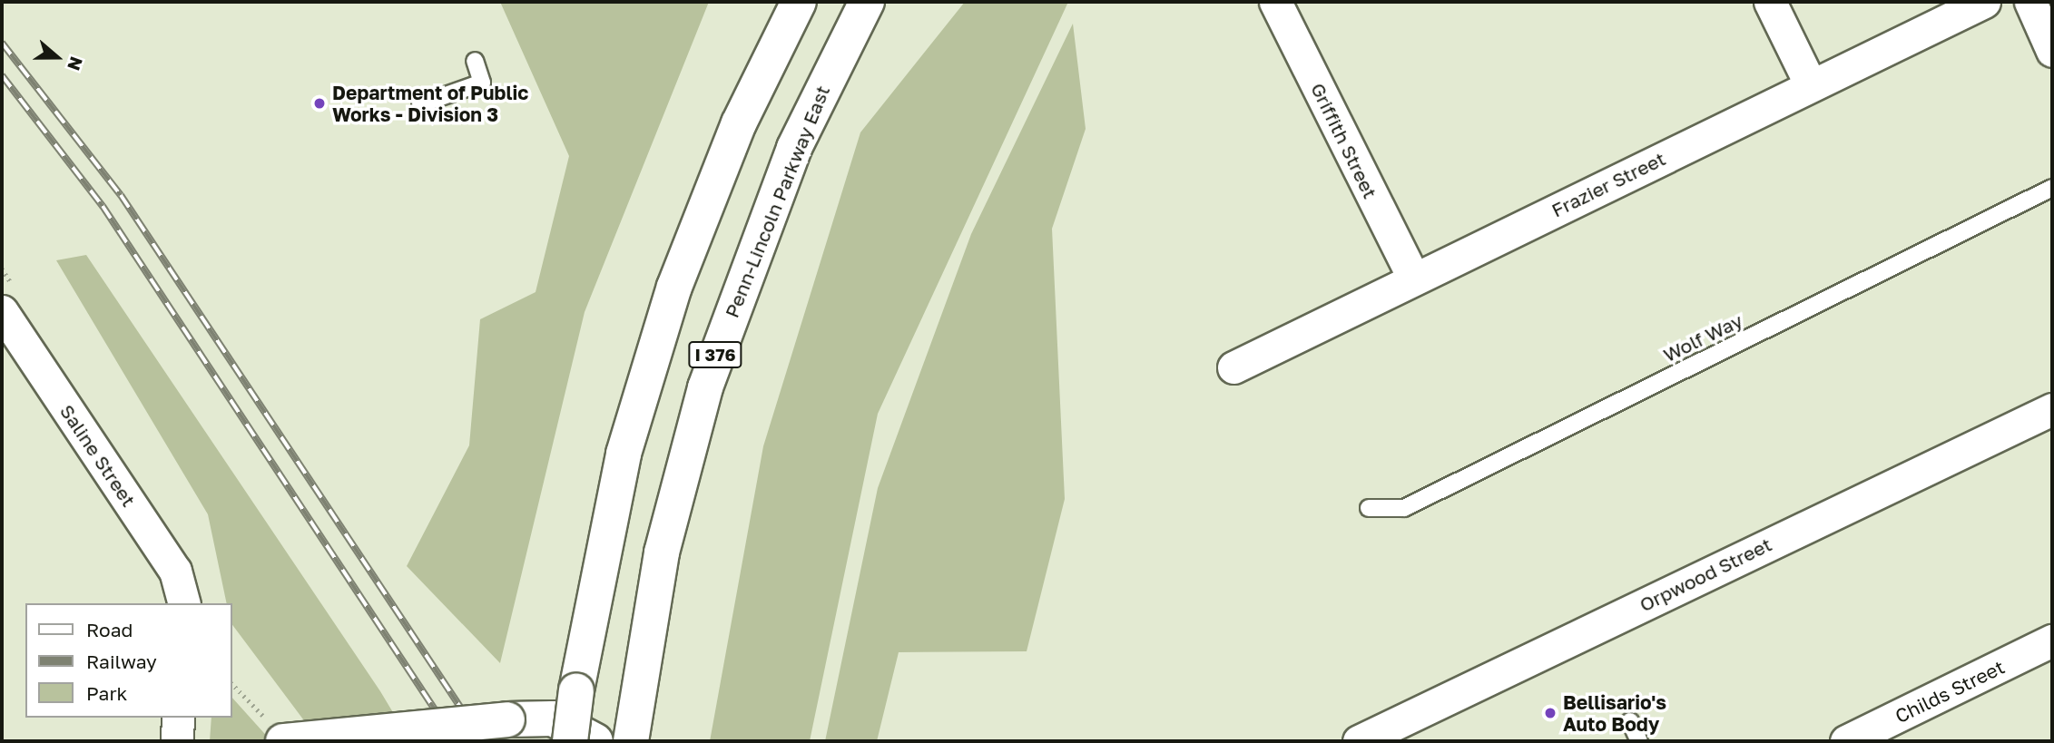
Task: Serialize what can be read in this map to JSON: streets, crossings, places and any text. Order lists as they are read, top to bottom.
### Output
{
  "streets": {
    "main road": ["Penn-Lincoln Parkway East", "I 376"],
    "street": [
      "Griffith Street",
      "Frazier Street",
      "Saline Street",
      "Orpwood Street",
      "Childs Street"
    ],
    "lane": ["Wolf Way"]
  },
  "crossings": [
    ["Griffith Street", "Frazier Street"]
  ],
  "places": ["Department of Public Works - Division 3", "Bellisario's Auto Body"],
  "legend": ["Road", "Railway", "Park"],
  "north": "right"
}
